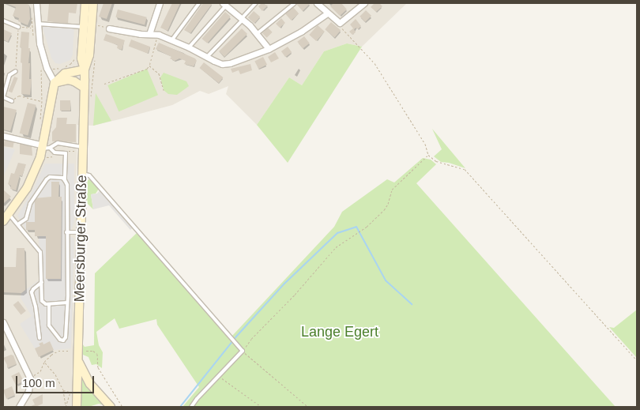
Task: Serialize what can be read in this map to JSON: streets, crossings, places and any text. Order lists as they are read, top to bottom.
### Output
{
  "streets": {
    "street": ["Meersburger Straße"]
  },
  "parks": ["Lange Egert"],
  "scale_bar": "100 m"
}
